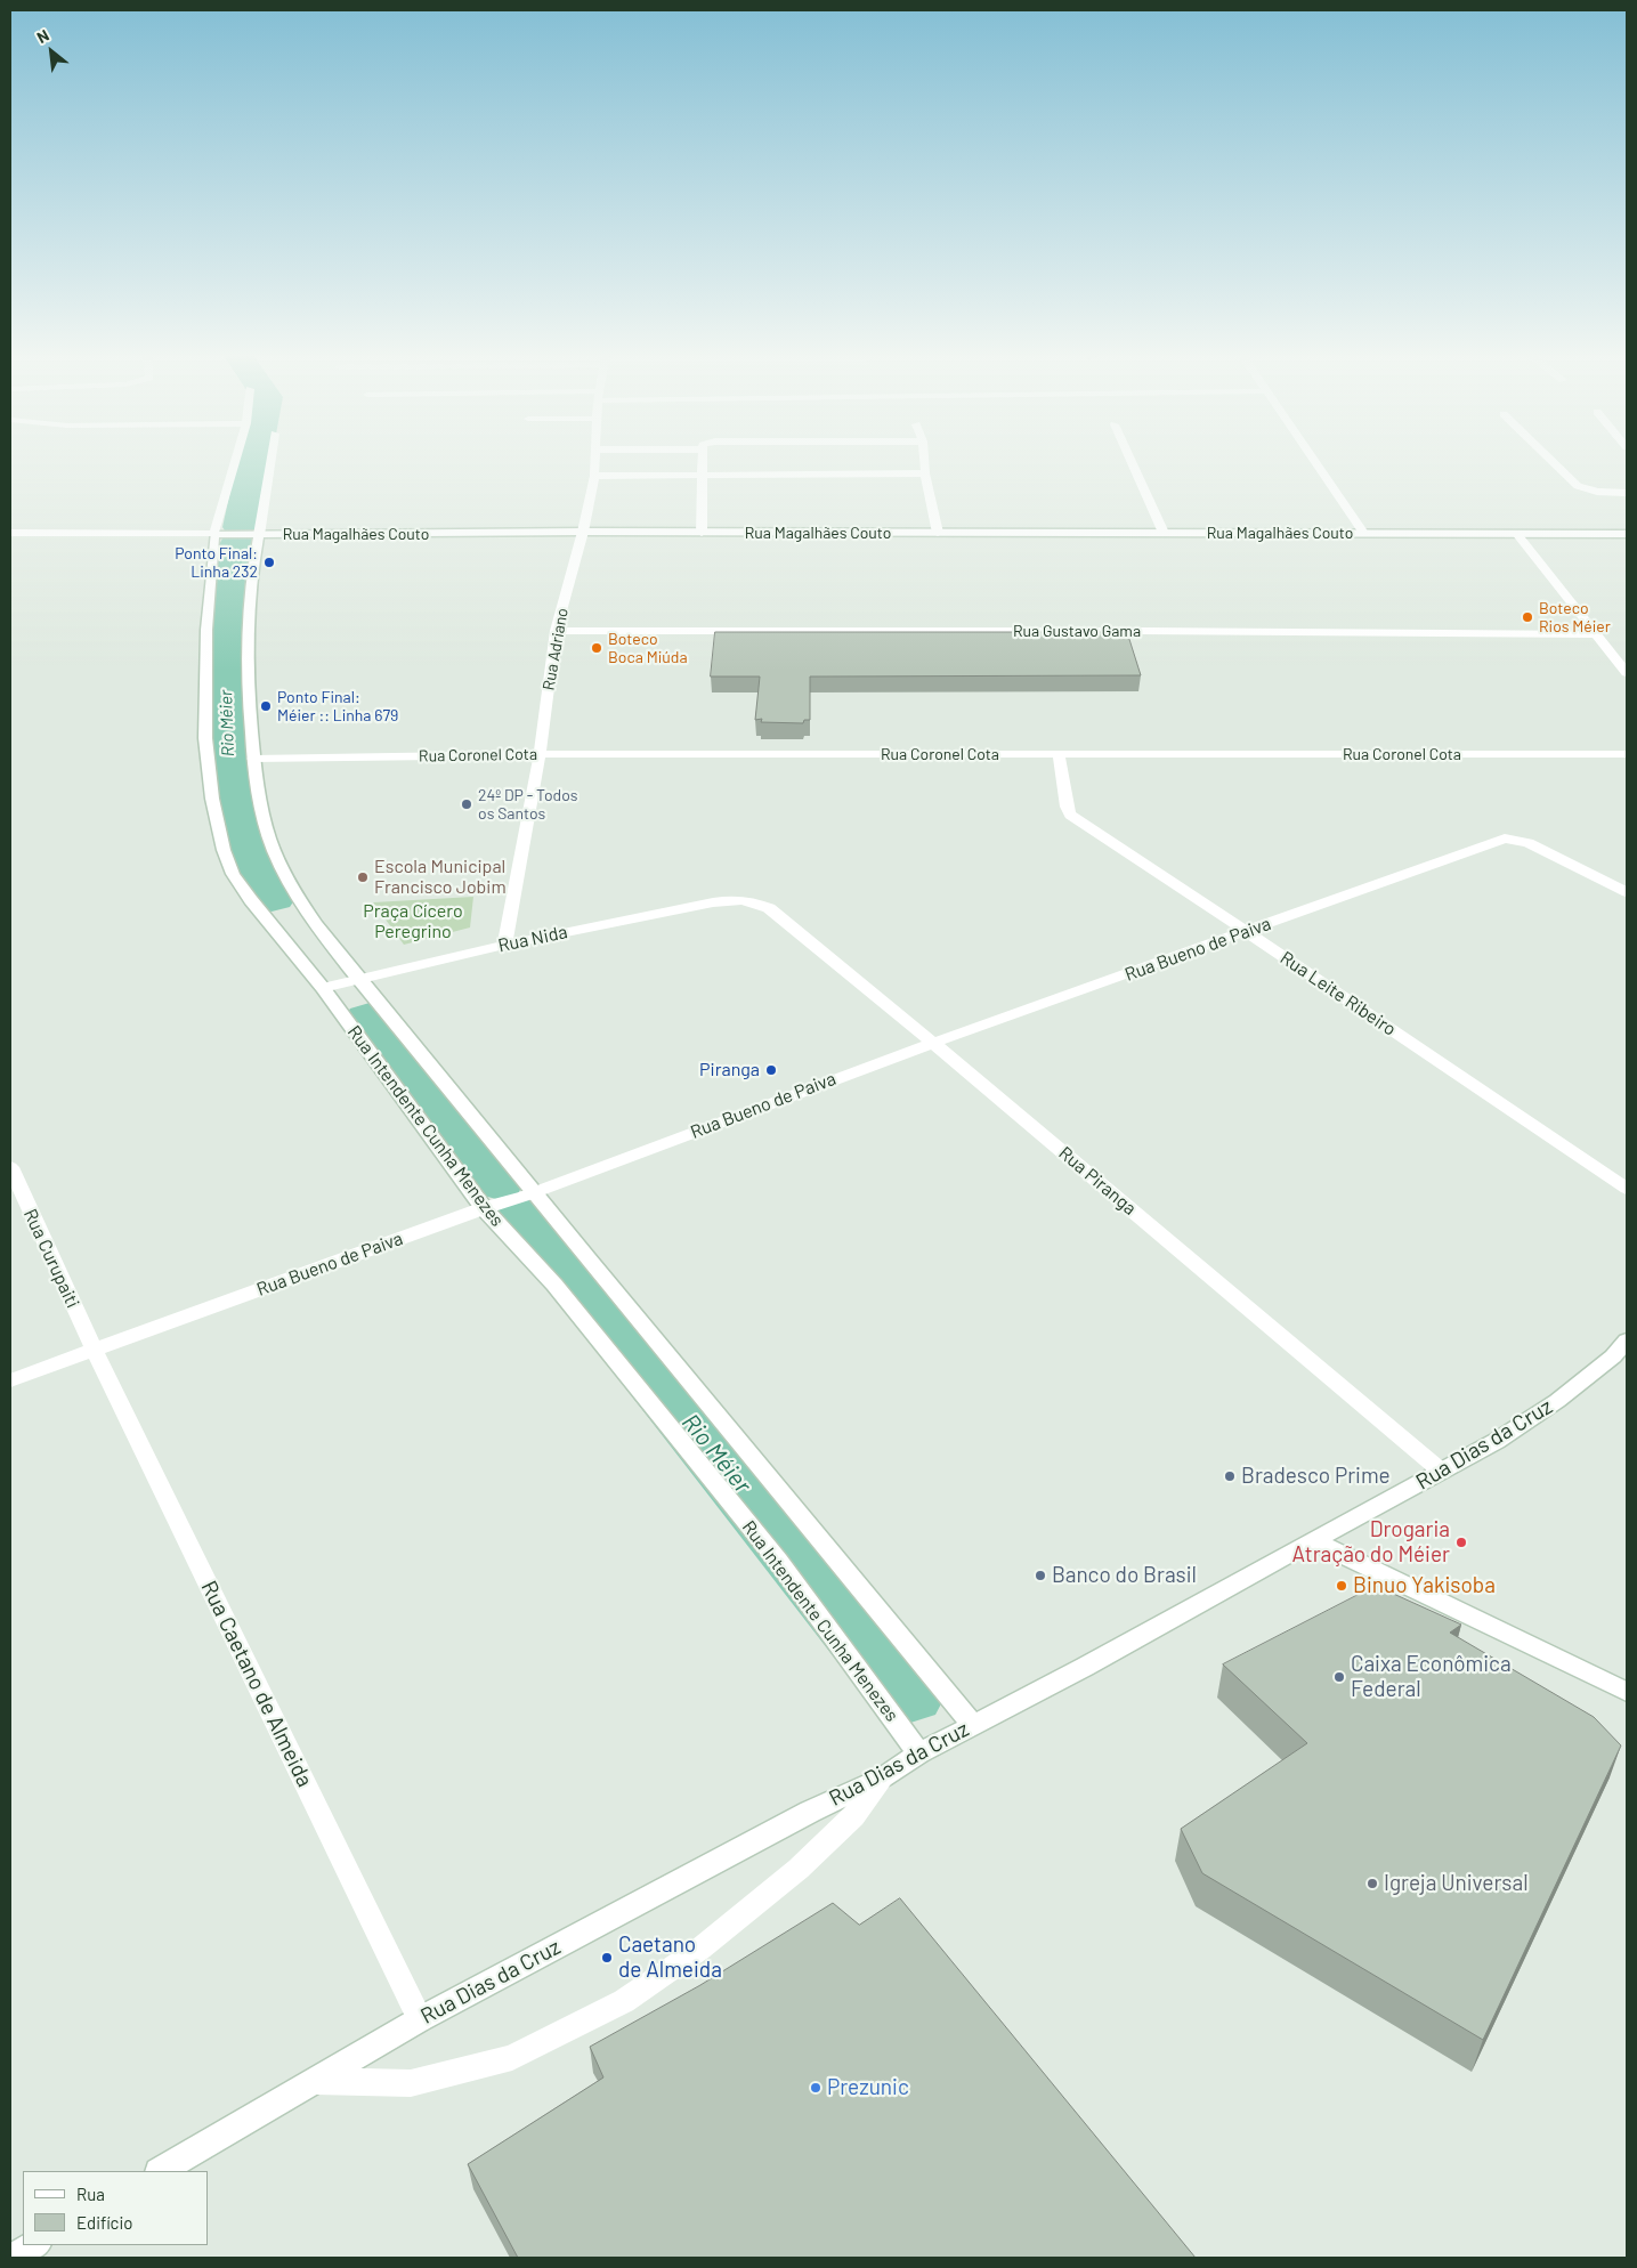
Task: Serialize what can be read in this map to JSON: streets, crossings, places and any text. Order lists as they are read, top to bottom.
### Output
{
  "streets": {
    "street": [
      "Rua Magalhães Couto",
      "Rua Gustavo Gama",
      "Rua Adriano",
      "Rua Coronel Cota",
      "Rua Nida",
      "Rua Bueno de Paiva",
      "Rua Leite Ribeiro",
      "Rua Intendente Cunha Menezes",
      "Rua Piranga",
      "Rua Curupaiti",
      "Rua Dias da Cruz",
      "Rua Caetano de Almeida"
    ]
  },
  "crossings": [
    ["Rua Magalhães Couto", "Rua Adriano"],
    ["Rua Magalhães Couto", "Rua Intendente Cunha Menezes"],
    ["Rua Gustavo Gama", "Rua Adriano"],
    ["Rua Adriano", "Rua Coronel Cota"],
    ["Rua Adriano", "Rua Nida"],
    ["Rua Coronel Cota", "Rua Leite Ribeiro"],
    ["Rua Coronel Cota", "Rua Intendente Cunha Menezes"],
    ["Rua Nida", "Rua Intendente Cunha Menezes"],
    ["Rua Nida", "Rua Piranga"],
    ["Rua Bueno de Paiva", "Rua Leite Ribeiro"],
    ["Rua Bueno de Paiva", "Rua Intendente Cunha Menezes"],
    ["Rua Bueno de Paiva", "Rua Piranga"],
    ["Rua Bueno de Paiva", "Rua Curupaiti"],
    ["Rua Bueno de Paiva", "Rua Caetano de Almeida"],
    ["Rua Intendente Cunha Menezes", "Rua Dias da Cruz"],
    ["Rua Piranga", "Rua Dias da Cruz"],
    ["Rua Curupaiti", "Rua Caetano de Almeida"],
    ["Rua Dias da Cruz", "Rua Caetano de Almeida"]
  ],
  "water": ["Rio Méier"],
  "parks": ["Praça Cícero Peregrino"],
  "places": [
    "Ponto Final: Linha 232",
    "Boteco Rios Méier",
    "Boteco Boca Miúda",
    "Ponto Final: Méier :: Linha 679",
    "24º DP - Todos os Santos",
    "Escola Municipal Francisco Jobim",
    "Piranga",
    "Bradesco Prime",
    "Drogaria Atração do Méier",
    "Banco do Brasil",
    "Binuo Yakisoba",
    "Caixa Econômica Federal",
    "Igreja Universal",
    "Caetano de Almeida",
    "Prezunic"
  ],
  "legend": ["Rua", "Edifício"],
  "north": "top left"
}
